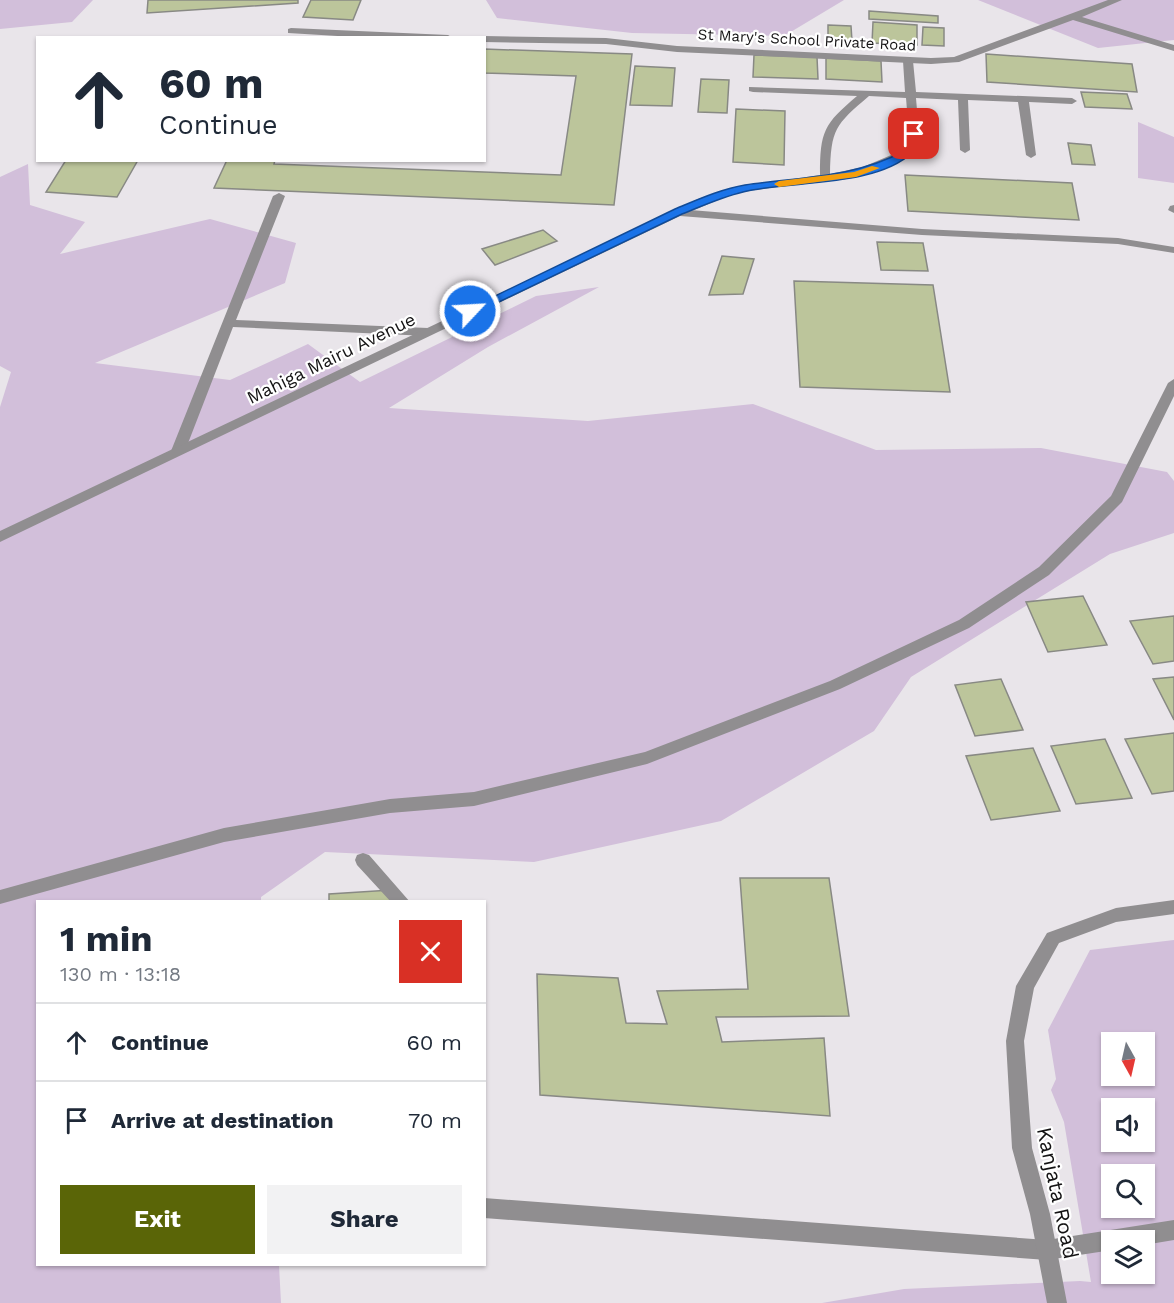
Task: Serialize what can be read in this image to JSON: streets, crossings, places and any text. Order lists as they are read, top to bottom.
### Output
{
  "streets": {
    "street": ["St Mary's School Private Road", "Mahiga Mairu Avenue", "Kanjata Road"]
  },
  "crossings": [
    ["St Mary's School Private Road", "Mahiga Mairu Avenue"]
  ],
  "north": "bottom",
  "page": {
    "turn": ["60 m", "Continue"],
    "heading": ["1 min", "130 m · 13:18"],
    "list": [
      {
        "name": "Continue",
        "value": "60 m"
      },
      {
        "name": "Arrive at destination",
        "value": "70 m"
      }
    ],
    "buttons": ["Exit", "Share"]
  }
}
